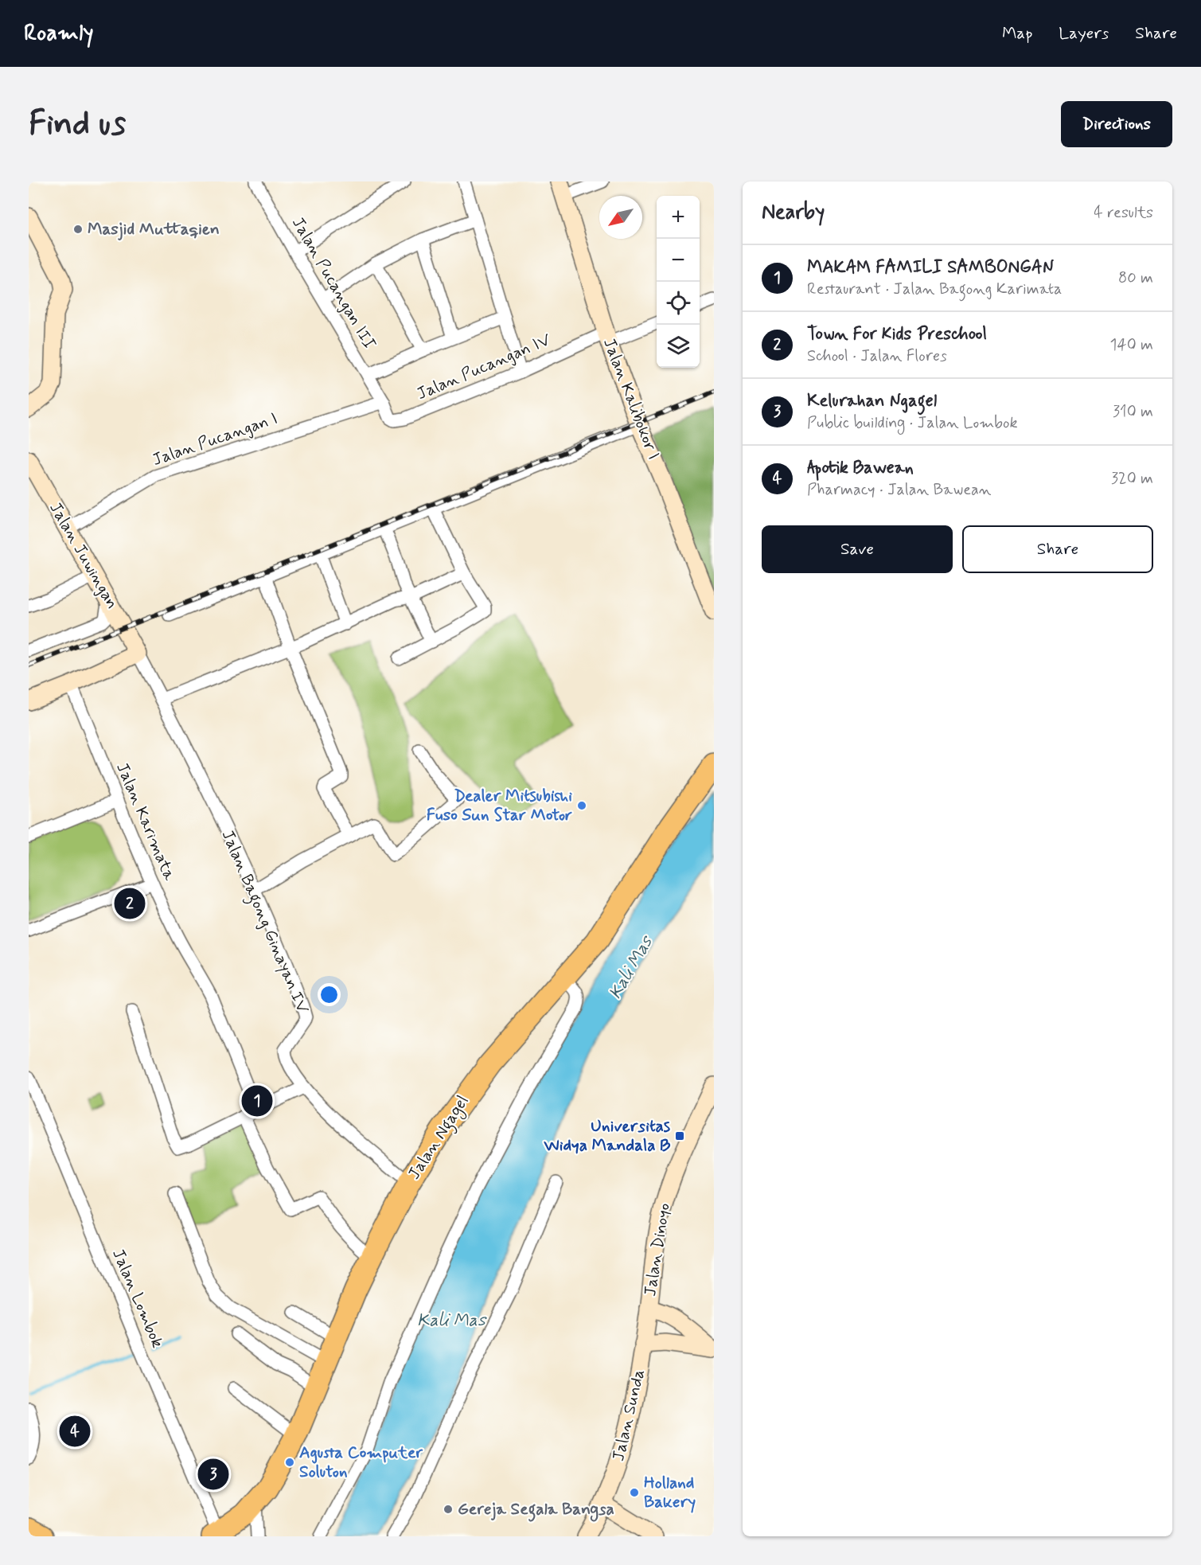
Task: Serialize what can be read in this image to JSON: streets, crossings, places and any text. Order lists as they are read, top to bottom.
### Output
{
  "streets": {
    "highway": ["Jalan Ngagel"],
    "street": [
      "Jalan Pucangan III",
      "Jalan Pucangan IV",
      "Jalan Kalibokor I",
      "Jalan Pucangan I",
      "Jalan Juwingan",
      "Jalan Karimata",
      "Jalan Bagong Ginayan IV",
      "Jalan Dinoyo",
      "Jalan Lombok",
      "Jalan Sunda"
    ]
  },
  "crossings": [
    ["Jalan Pucangan III", "Jalan Pucangan IV"],
    ["Jalan Pucangan III", "Jalan Pucangan I"],
    ["Jalan Pucangan IV", "Jalan Kalibokor I"],
    ["Jalan Pucangan IV", "Jalan Pucangan I"],
    ["Jalan Pucangan I", "Jalan Juwingan"],
    ["Jalan Juwingan", "Jalan Bagong Ginayan IV"],
    ["Jalan Bagong Ginayan IV", "Jalan Ngagel"],
    ["Jalan Ngagel", "Jalan Lombok"],
    ["Jalan Dinoyo", "Jalan Sunda"]
  ],
  "water": ["Kali Mas"],
  "places": {
    "other": [
      "Masjid Muttaqien",
      "Dealer Mitsubishi Fuso Sun Star Motor",
      "Agusta Computer Soluton",
      "Holland Bakery",
      "Gereja Segala Bangsa"
    ],
    "transit": ["Universitas Widya Mandala B"]
  },
  "north": "bottom left",
  "page": {
    "header": "Roamly",
    "nav": ["Map", "Layers", "Share"],
    "buttons": [
      "Directions",
      ["Save", "Share"]
    ],
    "title": "Find us",
    "heading": ["Nearby", "4 results"],
    "map_buttons": ["+", "−"],
    "list": [
      {
        "mark": "1",
        "name": "MAKAM FAMILI SAMBONGAN",
        "note": "Restaurant · Jalan Bagong Karimata",
        "value": "80 m"
      },
      {
        "mark": "2",
        "name": "Town For Kids Preschool",
        "note": "School · Jalan Flores",
        "value": "140 m"
      },
      {
        "mark": "3",
        "name": "Kelurahan Ngagel",
        "note": "Public building · Jalan Lombok",
        "value": "310 m"
      },
      {
        "mark": "4",
        "name": "Apotik Bawean",
        "note": "Pharmacy · Jalan Bawean",
        "value": "320 m"
      }
    ],
    "pins": [
      "2",
      "1",
      "4",
      "3"
    ]
  }
}
